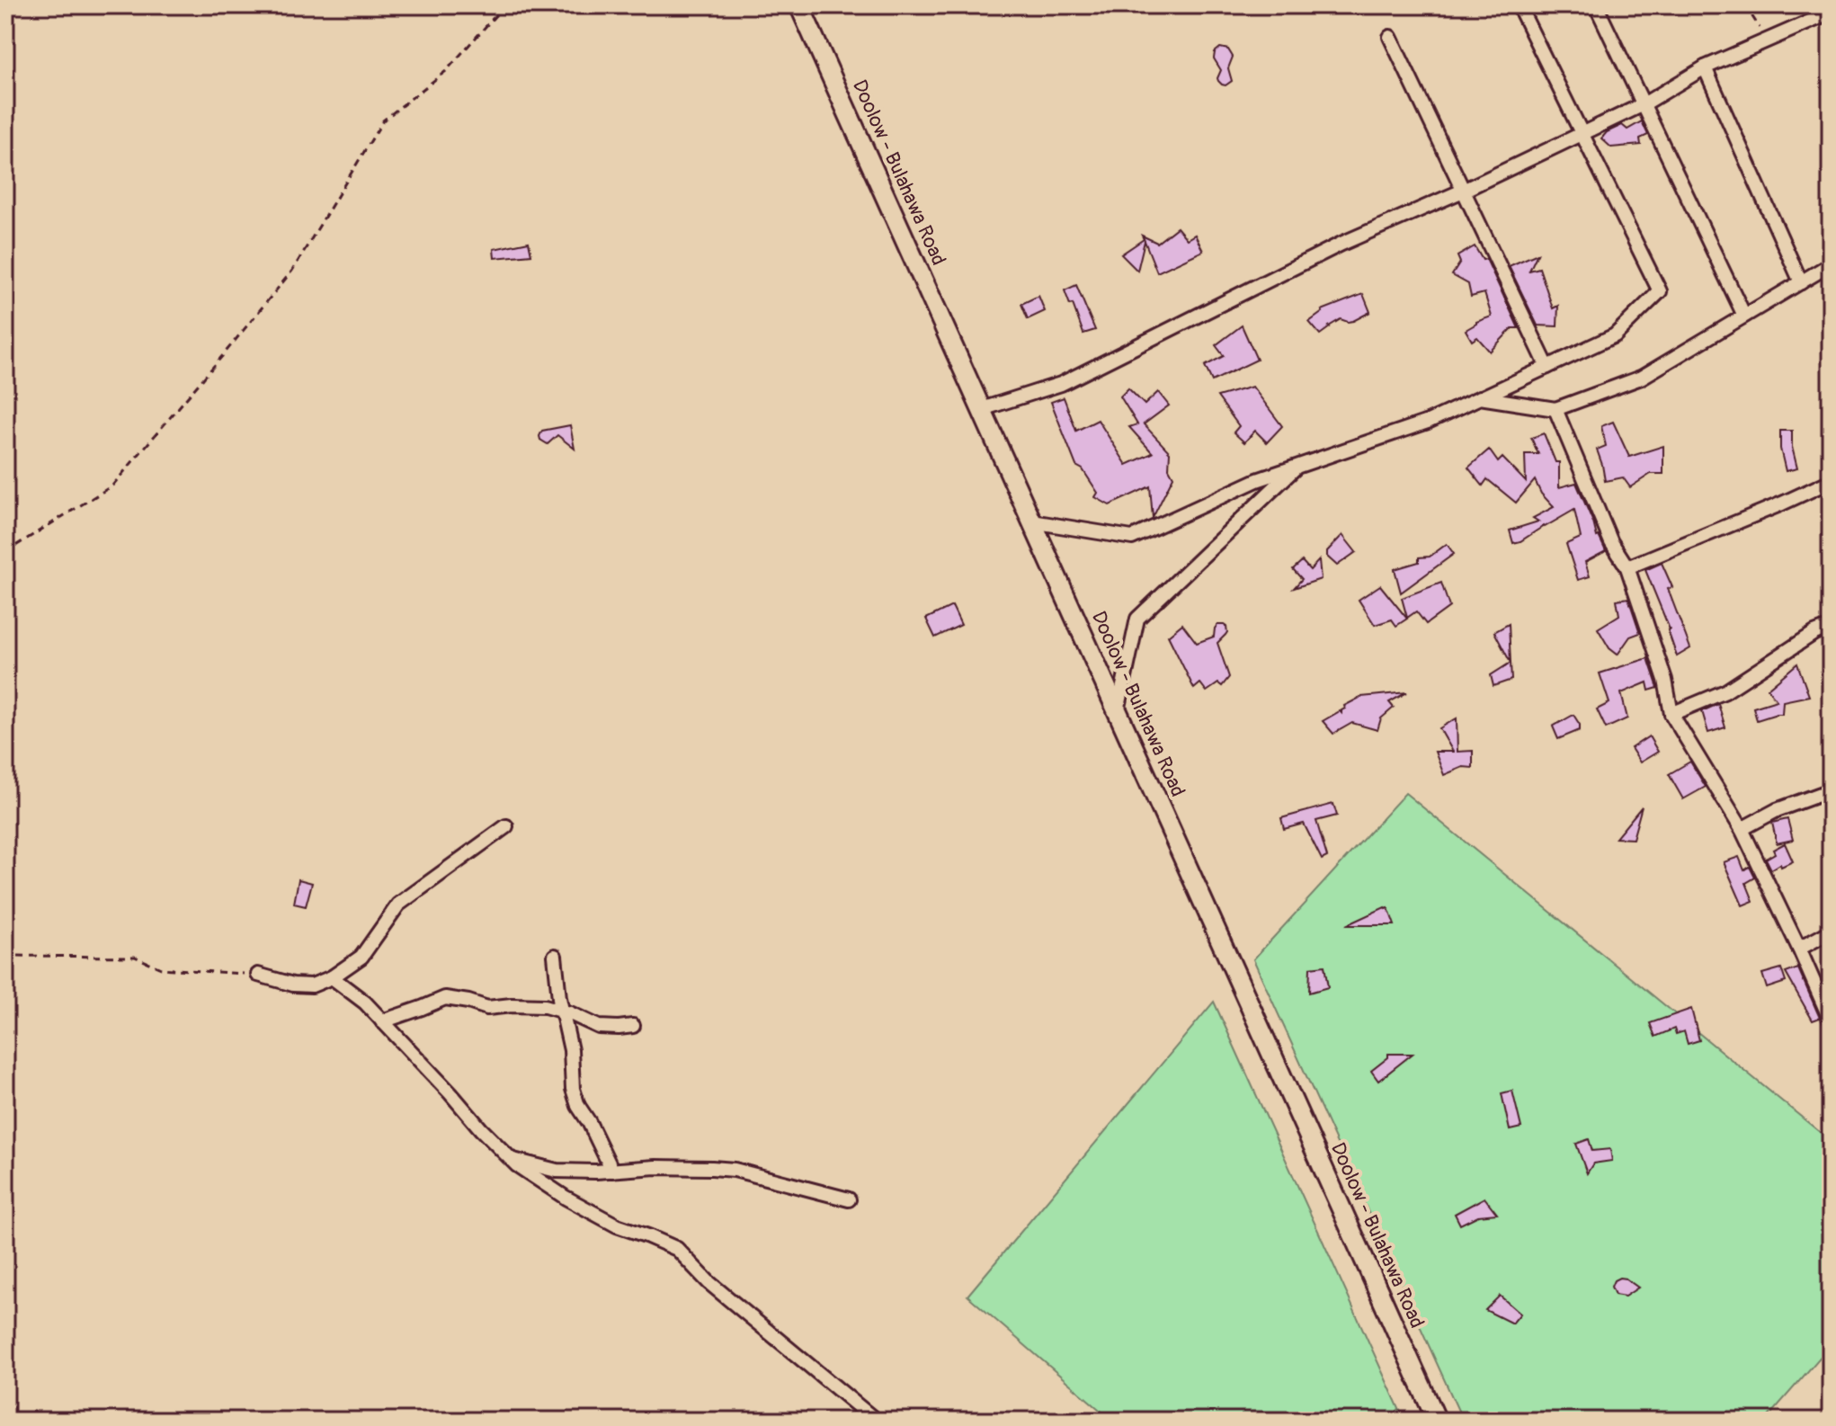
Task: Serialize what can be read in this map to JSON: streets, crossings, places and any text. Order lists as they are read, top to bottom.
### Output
{
  "streets": {
    "main road": ["Doolow - Bulahawa Road"]
  }
}
